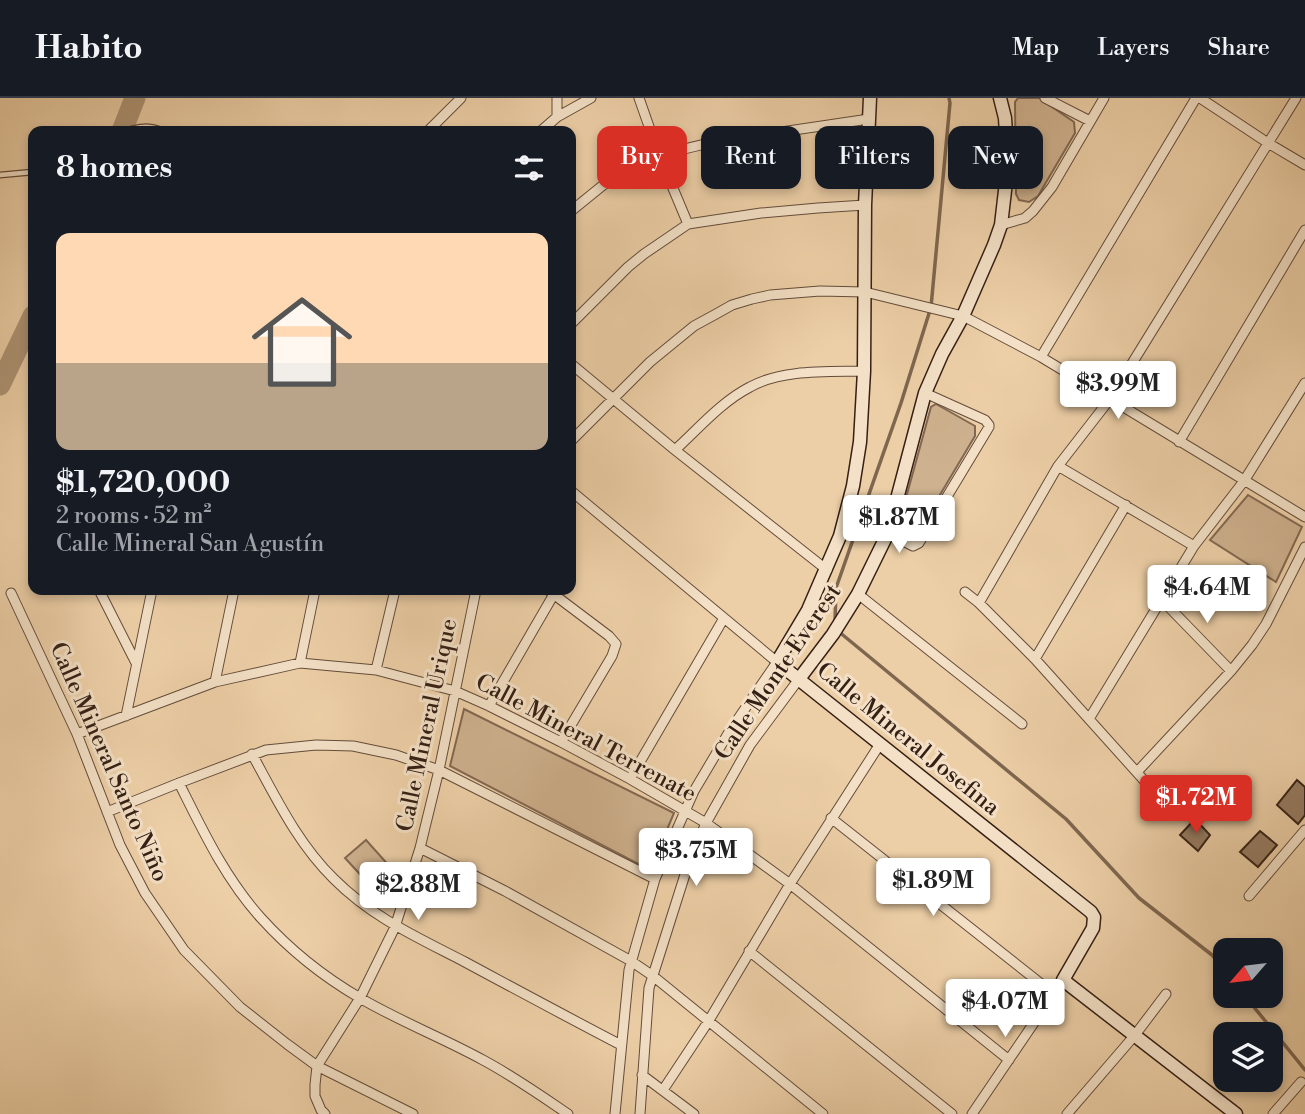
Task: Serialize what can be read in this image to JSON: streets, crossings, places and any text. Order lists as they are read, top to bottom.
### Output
{
  "streets": {
    "street": [
      "Calle Monte Everest",
      "Calle Mineral Urique",
      "Calle Mineral Terrenate",
      "Calle Mineral Josefina",
      "Calle Mineral Santo Niño"
    ]
  },
  "crossings": [
    ["Calle Monte Everest", "Calle Mineral Terrenate"],
    ["Calle Monte Everest", "Calle Mineral Josefina"],
    ["Calle Mineral Urique", "Calle Mineral Terrenate"],
    ["Calle Mineral Urique", "Calle Mineral Santo Niño"],
    ["Calle Mineral Terrenate", "Calle Mineral Santo Niño"]
  ],
  "north": "bottom left",
  "page": {
    "header": "Habito",
    "nav": ["Map", "Layers", "Share"],
    "chip": [
      "Buy",
      "Rent",
      "Filters",
      "New"
    ],
    "heading": "8 homes",
    "list": [
      {
        "name": "$1,720,000",
        "note": "2 rooms · 52 m² · Calle Mineral San Agustín"
      }
    ],
    "price": [
      "$3.99M",
      "$1.87M",
      "$4.64M",
      "$1.72M",
      "$3.75M",
      "$1.89M",
      "$2.88M",
      "$4.07M"
    ]
  }
}
